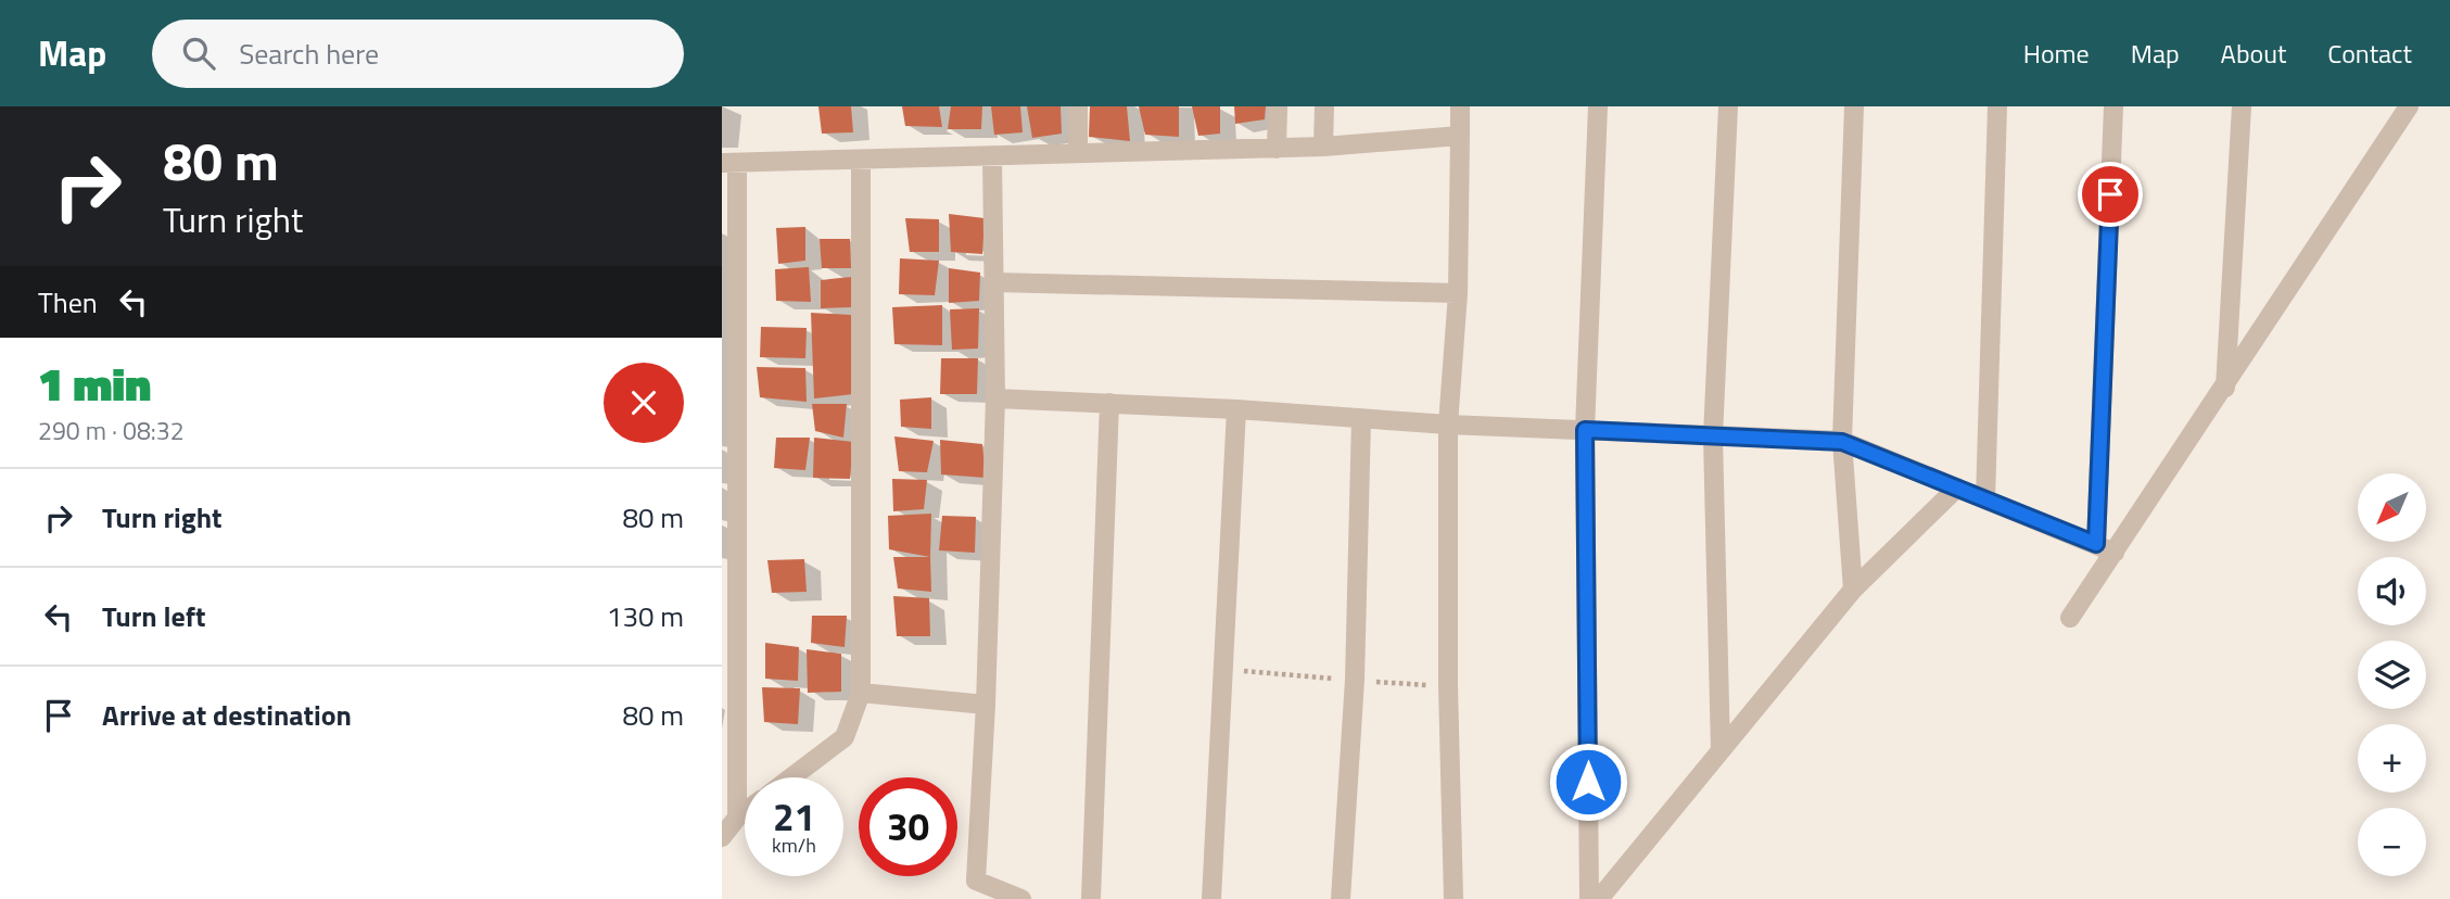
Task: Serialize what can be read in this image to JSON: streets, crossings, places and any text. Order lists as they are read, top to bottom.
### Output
{
  "north": "bottom left",
  "page": {
    "header": "Map",
    "search": "Search here",
    "nav": [
      "Home",
      "Map",
      "About",
      "Contact"
    ],
    "turn": ["80 m", "Turn right"],
    "then": "Then",
    "heading": ["1 min", "290 m · 08:32"],
    "list": [
      {
        "name": "Turn right",
        "value": "80 m"
      },
      {
        "name": "Turn left",
        "value": "130 m"
      },
      {
        "name": "Arrive at destination",
        "value": "80 m"
      }
    ],
    "map_buttons": ["+", "−"],
    "speed": "21 km/h",
    "limit": "30"
  }
}
